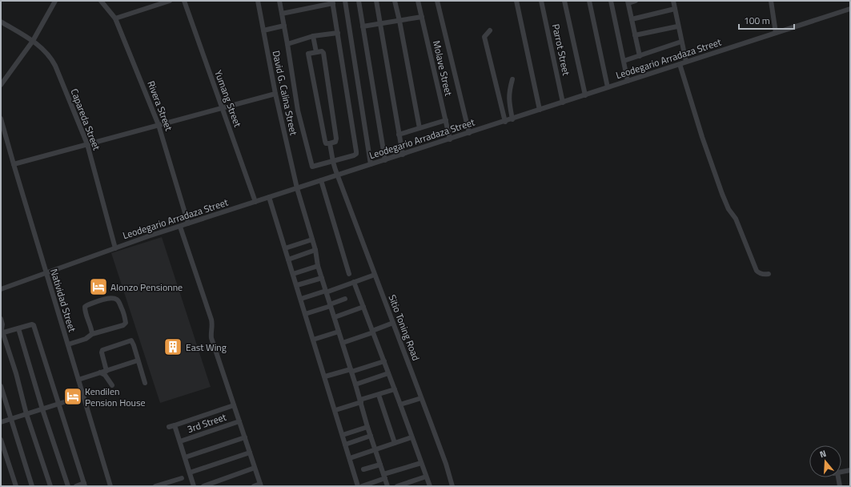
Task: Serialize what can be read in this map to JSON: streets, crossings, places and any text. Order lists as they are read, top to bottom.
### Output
{
  "streets": {
    "street": [
      "Parrot Street",
      "Leodegario Arradaza Street",
      "Molave Street",
      "David G. Calina Street",
      "Yumang Street",
      "Rivera Street",
      "Capareda Street",
      "Natividad Street",
      "Sitio Toning Road",
      "3rd Street"
    ]
  },
  "crossings": [
    ["Parrot Street", "Leodegario Arradaza Street"],
    ["Leodegario Arradaza Street", "Molave Street"],
    ["Leodegario Arradaza Street", "David G. Calina Street"],
    ["Leodegario Arradaza Street", "Yumang Street"],
    ["Leodegario Arradaza Street", "Rivera Street"],
    ["Leodegario Arradaza Street", "Capareda Street"],
    ["Leodegario Arradaza Street", "Natividad Street"],
    ["Leodegario Arradaza Street", "Sitio Toning Road"]
  ],
  "places": {
    "hotel": ["Alonzo Pensionne", "Kendilen Pension House"],
    "building": ["East Wing"]
  },
  "scale_bar": "100 m",
  "north": "top"
}
